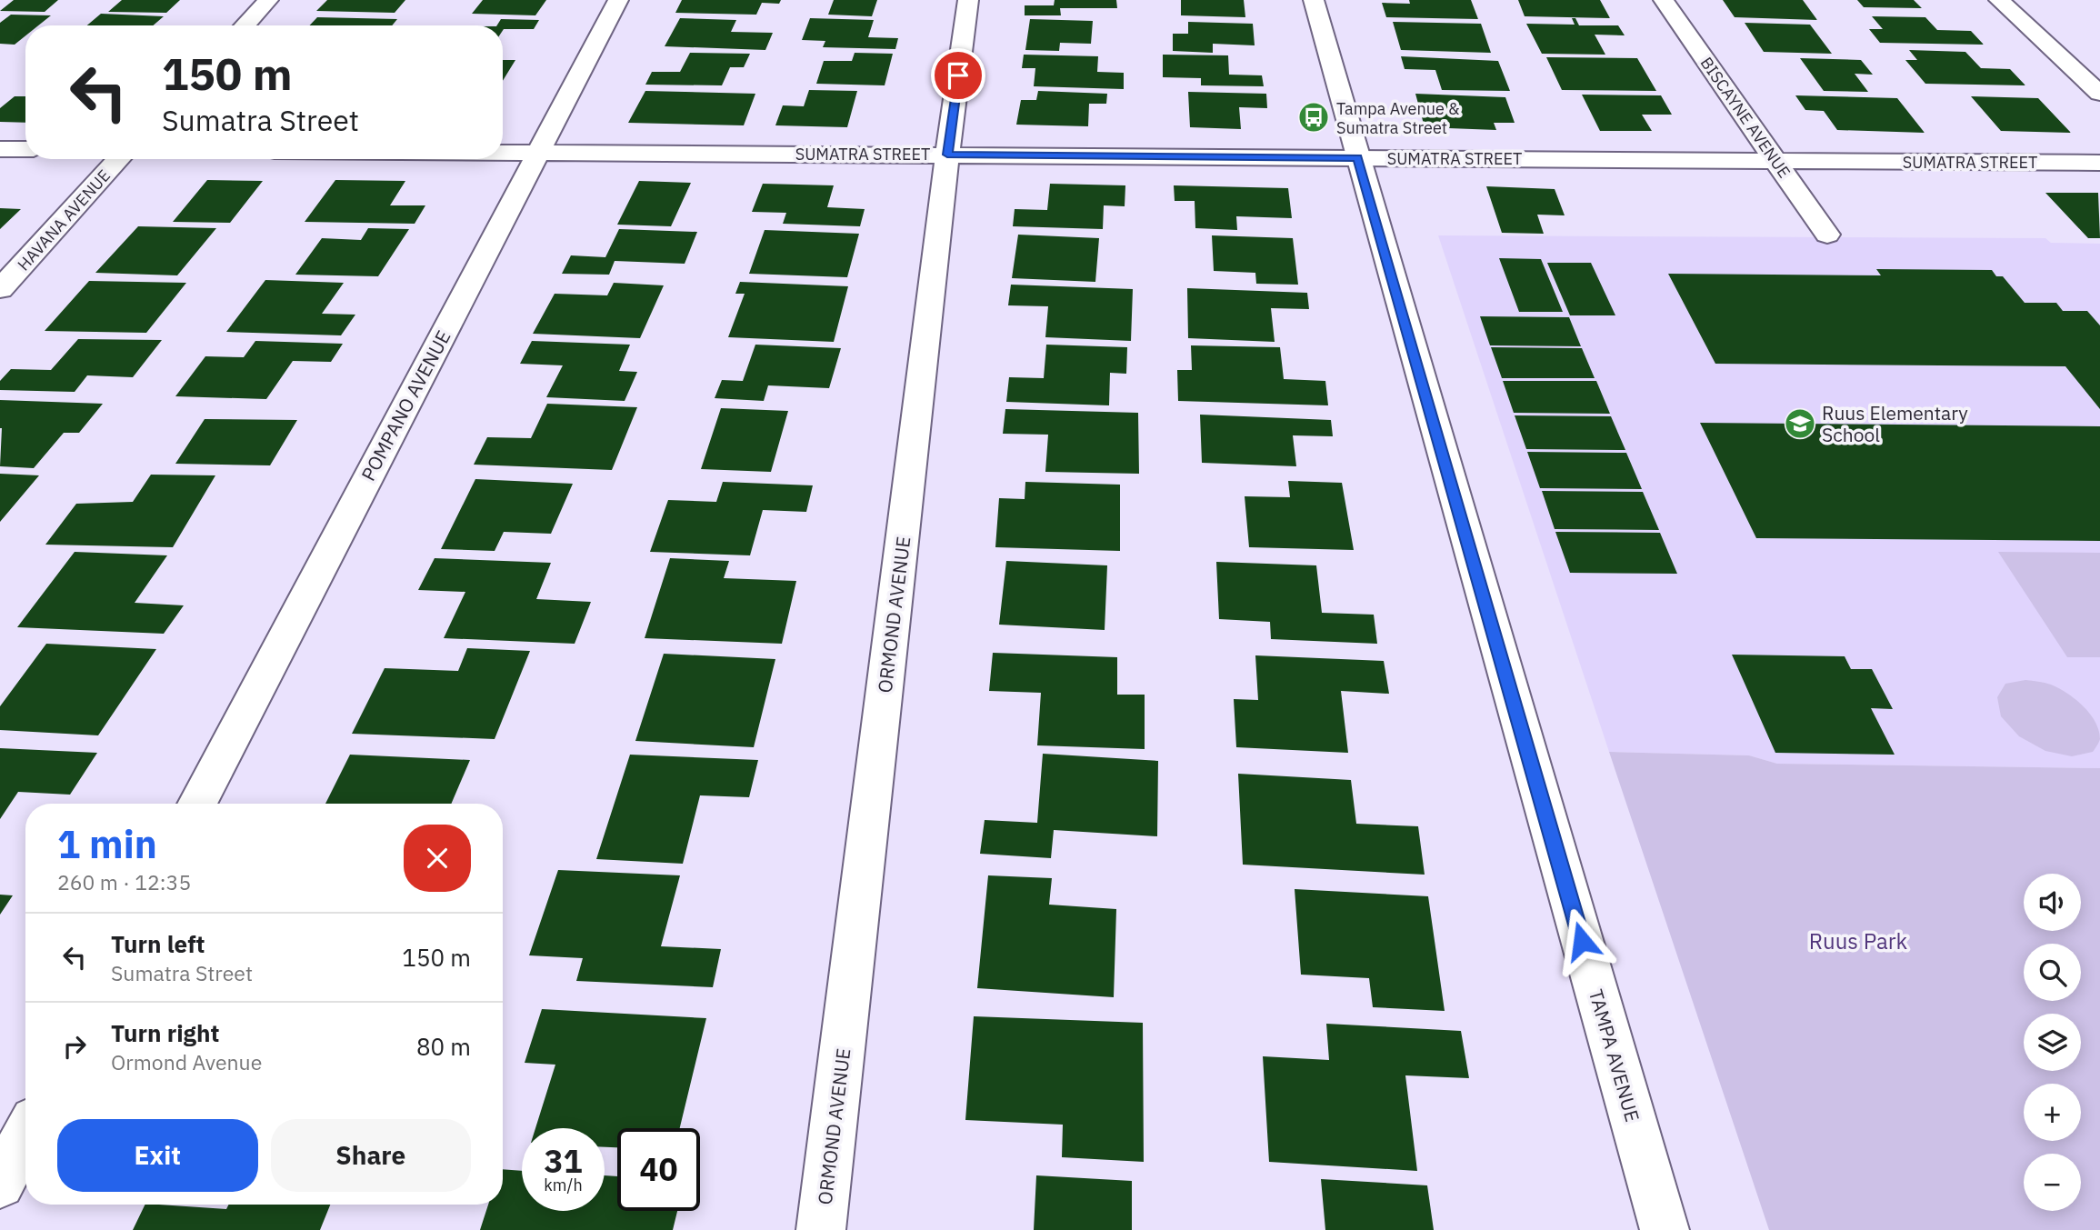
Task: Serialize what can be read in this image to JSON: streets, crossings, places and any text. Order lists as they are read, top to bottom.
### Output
{
  "streets": {
    "street": [
      "BISCAYNE AVENUE",
      "SUMATRA STREET",
      "HAVANA AVENUE",
      "POMPANO AVENUE",
      "ORMOND AVENUE",
      "TAMPA AVENUE"
    ]
  },
  "crossings": [
    ["BISCAYNE AVENUE", "SUMATRA STREET"],
    ["SUMATRA STREET", "POMPANO AVENUE"],
    ["SUMATRA STREET", "ORMOND AVENUE"],
    ["SUMATRA STREET", "TAMPA AVENUE"]
  ],
  "parks": ["Ruus Park"],
  "places": {
    "bus stop": ["Tampa Avenue & Sumatra Street"],
    "school or university": ["Ruus Elementary School"]
  },
  "page": {
    "turn": ["150 m", "Sumatra Street"],
    "heading": ["1 min", "260 m · 12:35"],
    "map_buttons": ["+", "−"],
    "list": [
      {
        "name": "Turn left",
        "note": "Sumatra Street",
        "value": "150 m"
      },
      {
        "name": "Turn right",
        "note": "Ormond Avenue",
        "value": "80 m"
      }
    ],
    "buttons": ["Exit", "Share"],
    "speed": "31 km/h",
    "limit": "40"
  }
}
